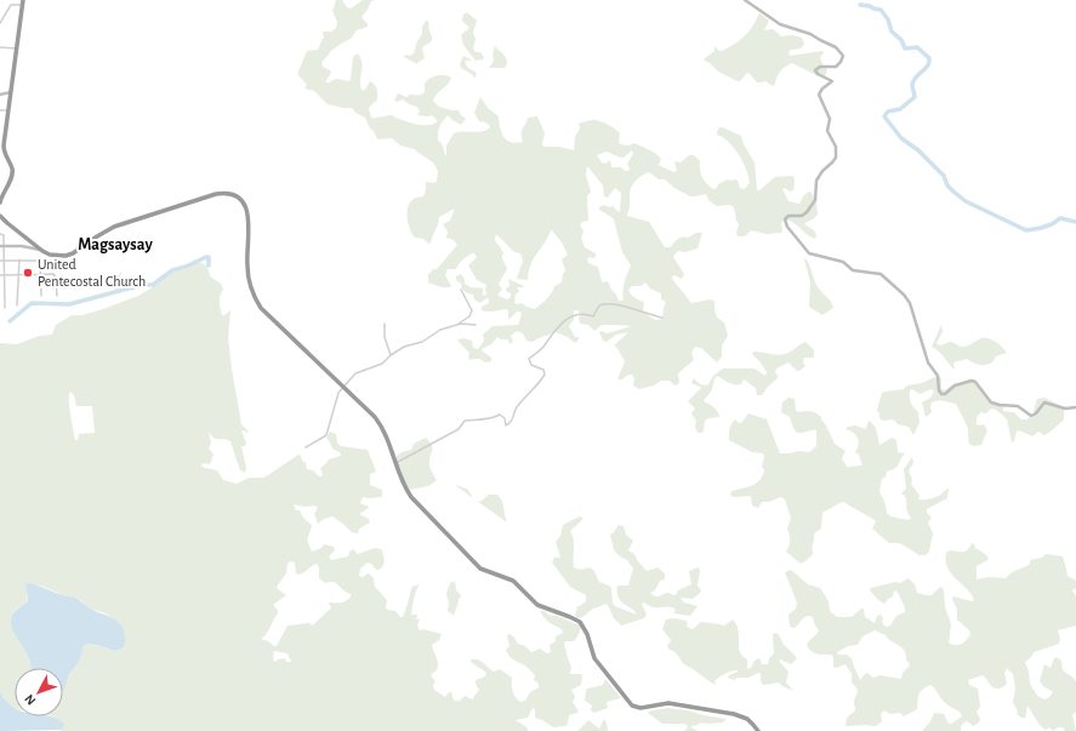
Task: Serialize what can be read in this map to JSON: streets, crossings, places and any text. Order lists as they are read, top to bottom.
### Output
{
  "districts": ["Magsaysay"],
  "places": ["United Pentecostal Church"],
  "north": "bottom left"
}
